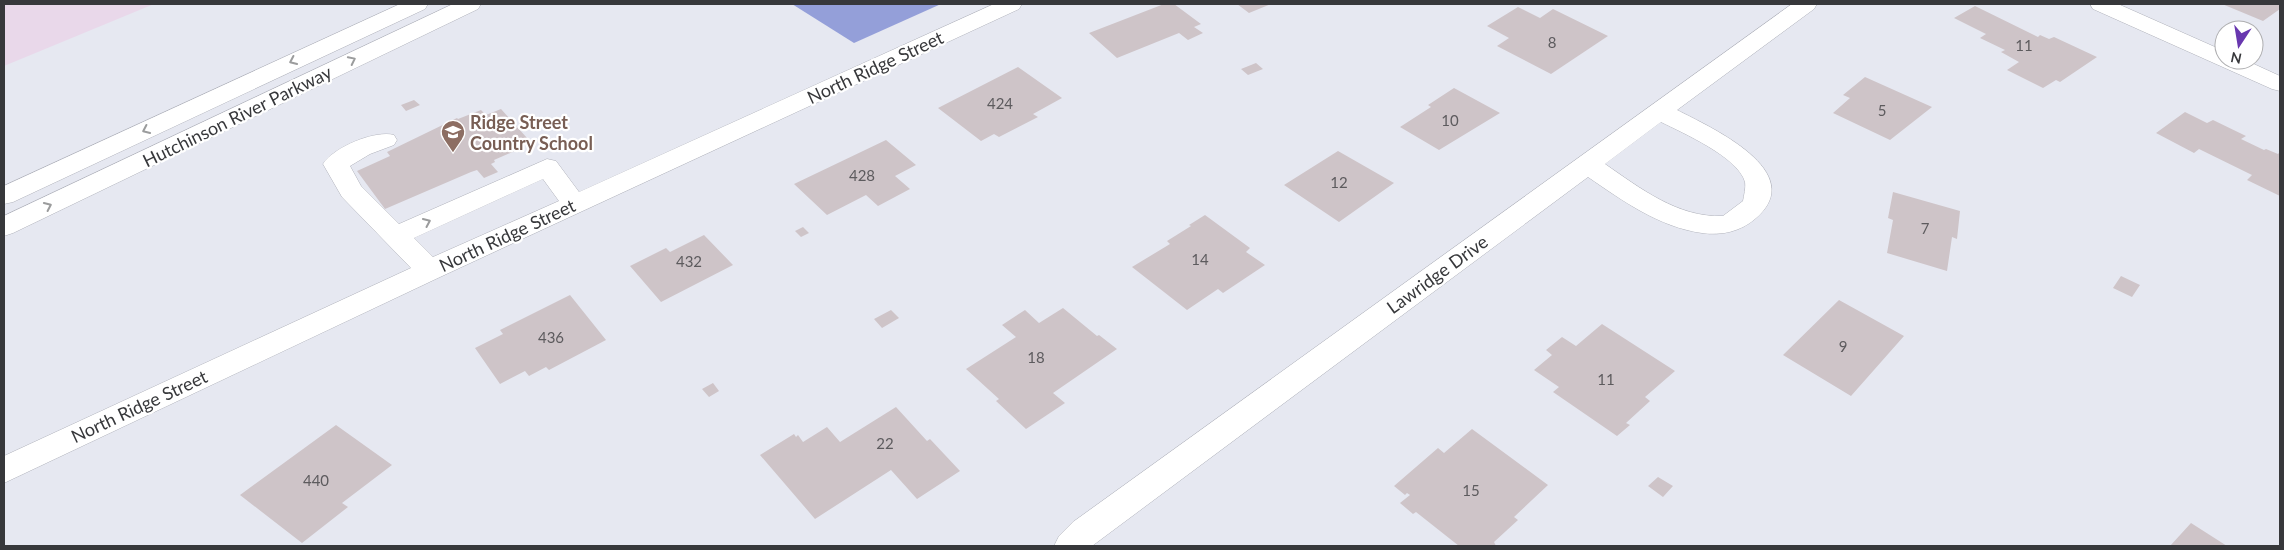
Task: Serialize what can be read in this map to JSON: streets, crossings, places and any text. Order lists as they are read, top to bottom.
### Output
{
  "streets": {
    "main road": ["North Ridge Street", "Hutchinson River Parkway", "Lawridge Drive"]
  },
  "places": {
    "school or university": ["Ridge Street Country School"]
  },
  "house_numbers": [
    "8",
    "11",
    "424",
    "5",
    "10",
    "428",
    "12",
    "7",
    "14",
    "432",
    "436",
    "9",
    "18",
    "11",
    "22",
    "440",
    "15"
  ],
  "north": "bottom"
}
